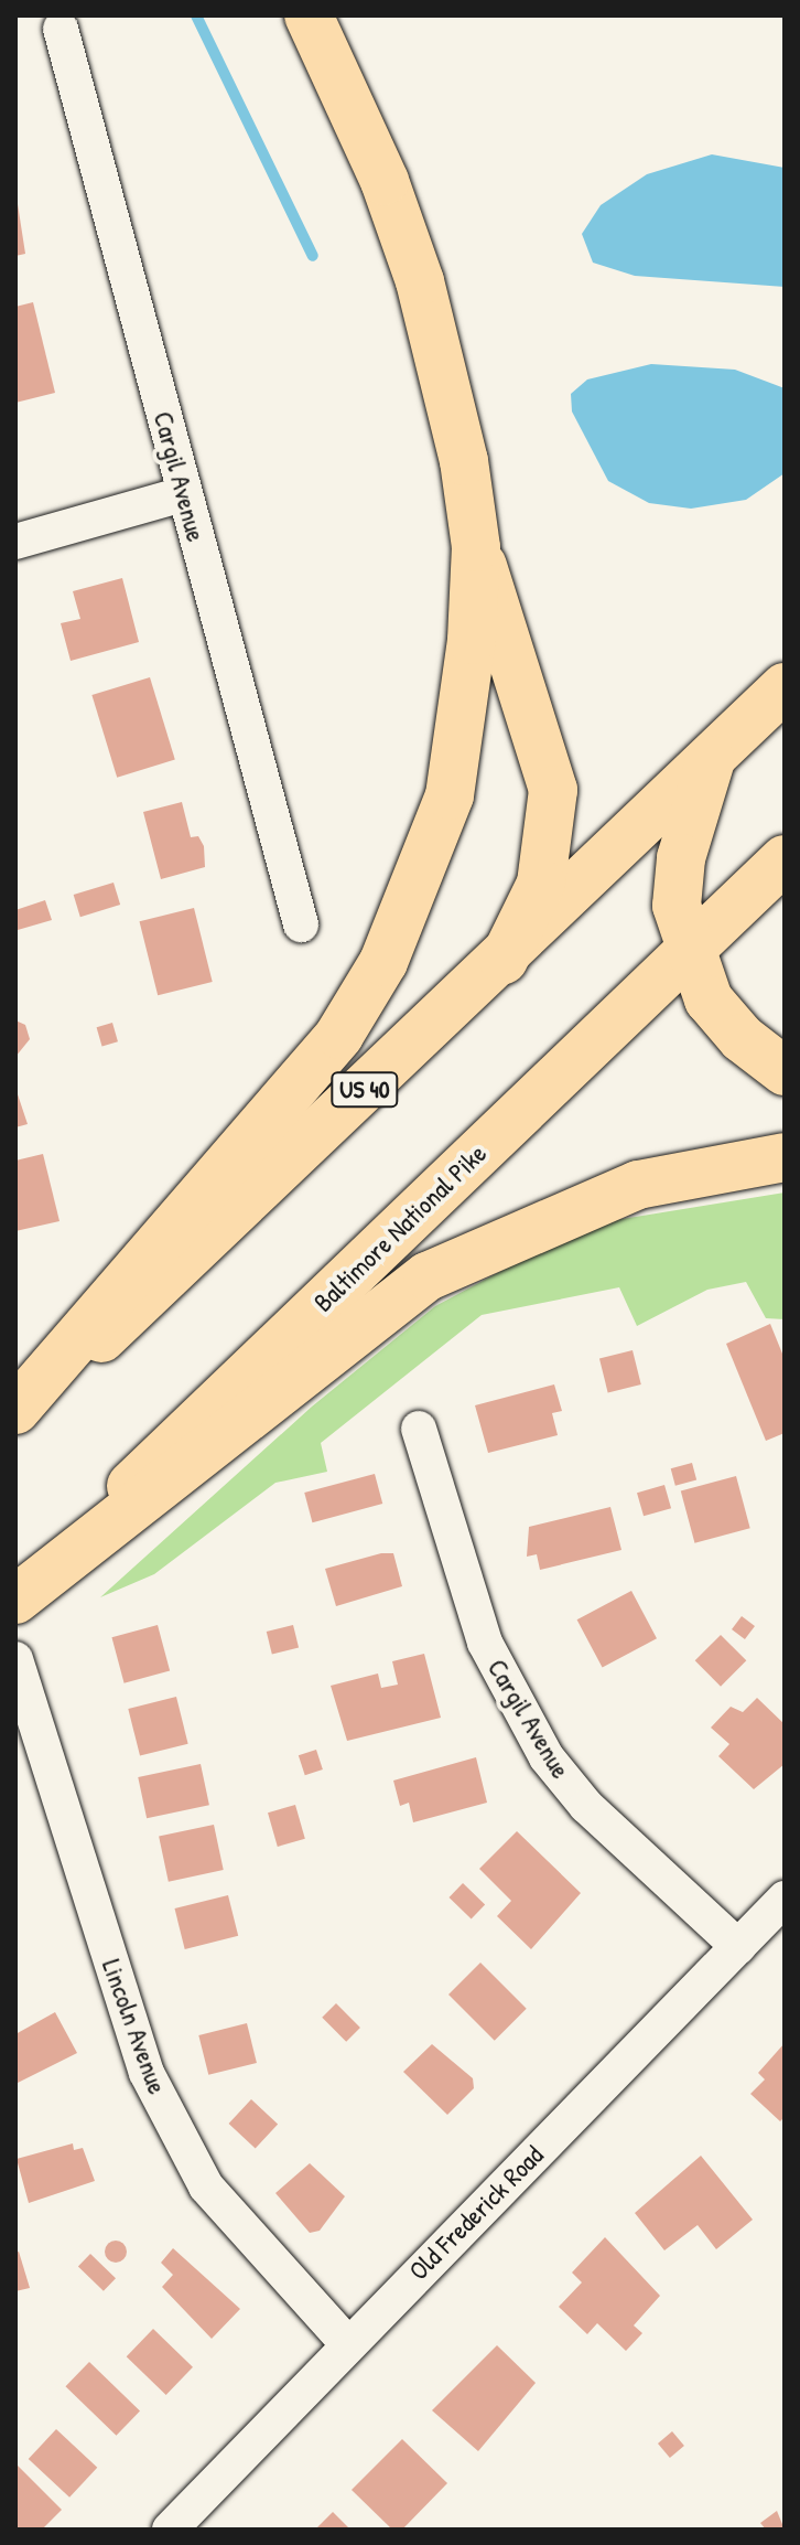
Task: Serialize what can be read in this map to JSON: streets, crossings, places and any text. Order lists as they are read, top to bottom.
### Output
{
  "streets": {
    "main road": ["US 40", "Baltimore National Pike"],
    "street": ["Cargil Avenue", "Lincoln Avenue", "Old Frederick Road"]
  },
  "crossings": [
    ["Cargil Avenue", "Old Frederick Road"],
    ["Lincoln Avenue", "Old Frederick Road"]
  ]
}
